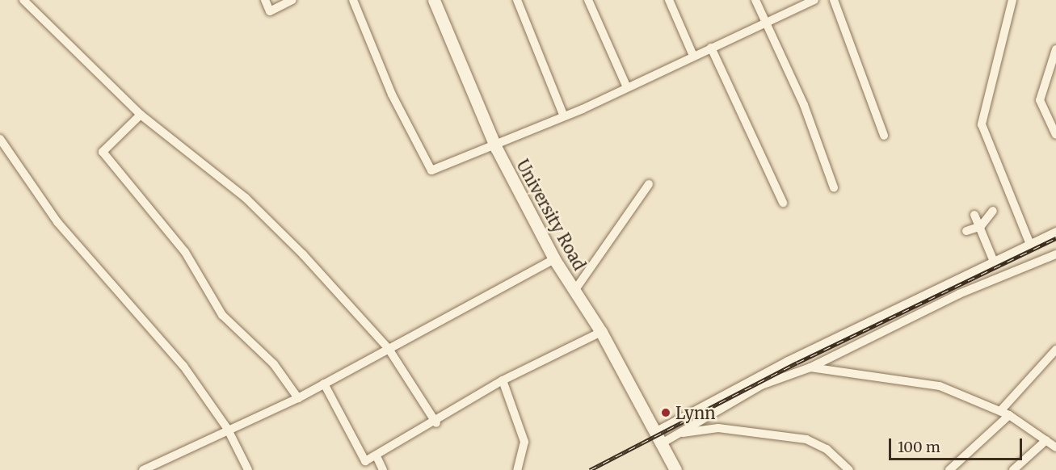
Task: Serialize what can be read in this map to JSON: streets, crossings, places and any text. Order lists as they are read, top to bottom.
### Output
{
  "streets": {
    "street": ["University Road"]
  },
  "places": ["Lynn"],
  "scale_bar": "100 m"
}
